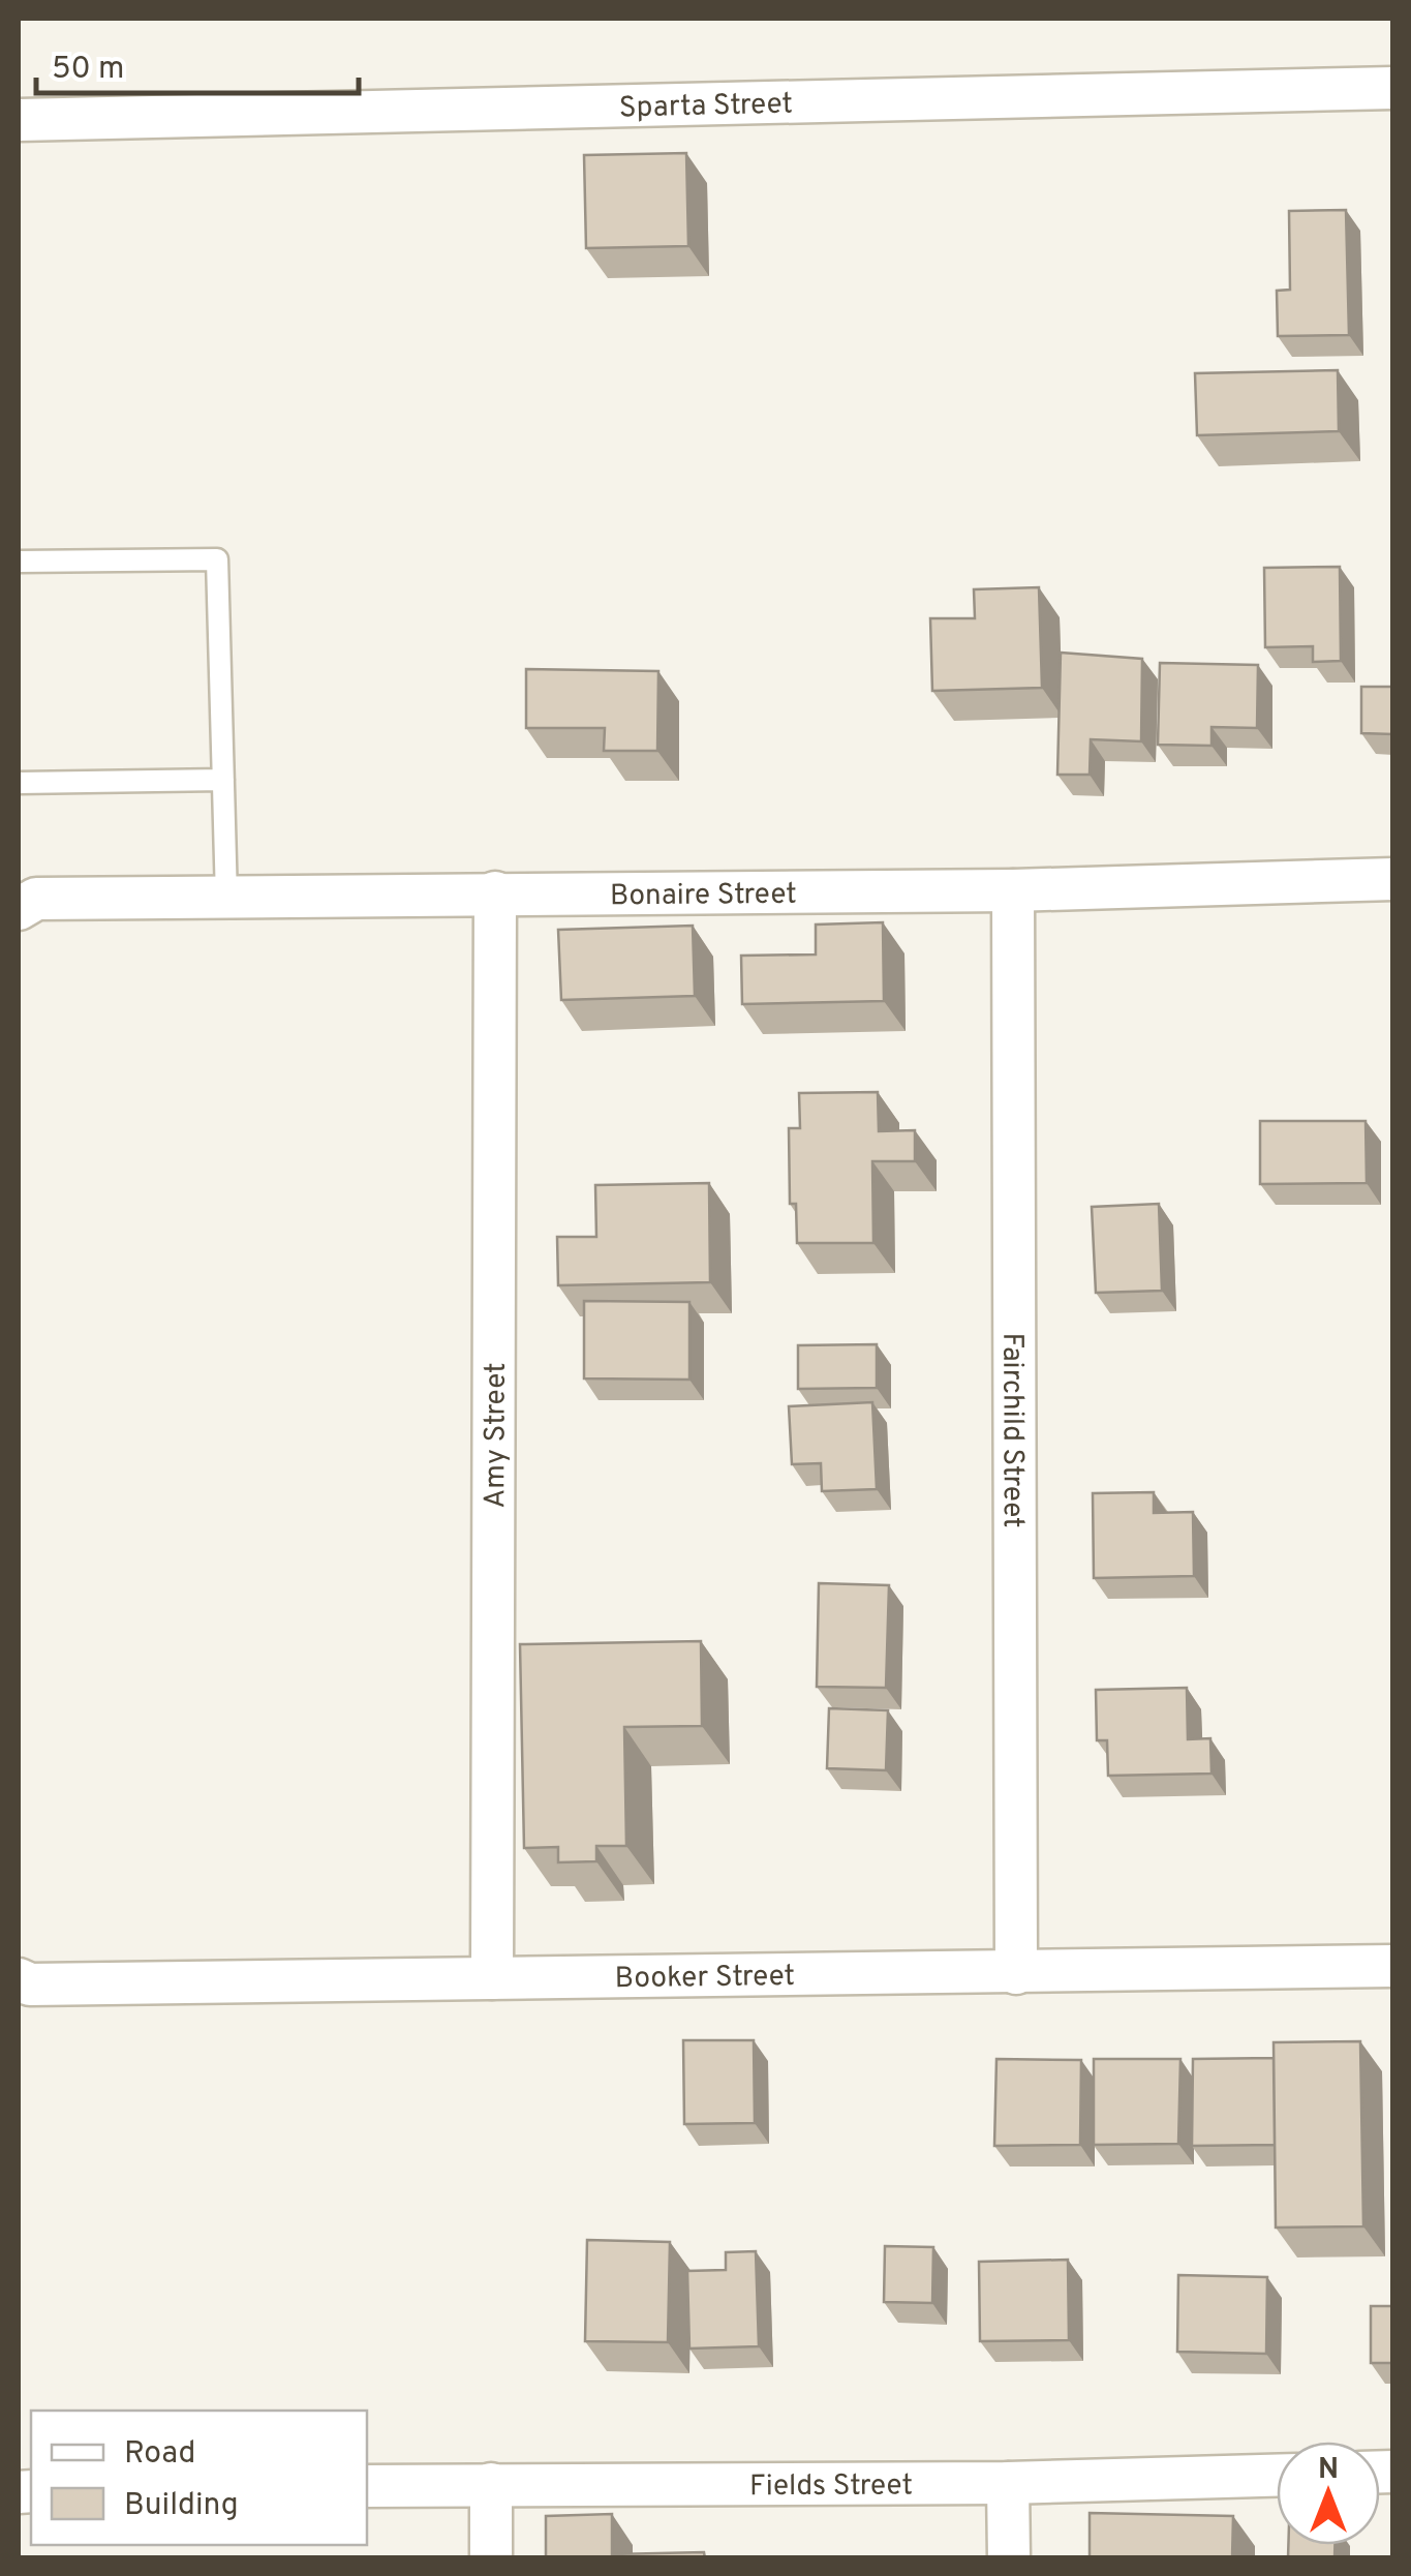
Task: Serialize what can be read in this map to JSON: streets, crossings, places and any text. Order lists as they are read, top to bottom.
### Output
{
  "streets": {
    "street": [
      "Sparta Street",
      "Bonaire Street",
      "Fairchild Street",
      "Amy Street",
      "Booker Street",
      "Fields Street"
    ]
  },
  "crossings": [
    ["Bonaire Street", "Fairchild Street"],
    ["Bonaire Street", "Amy Street"],
    ["Fairchild Street", "Booker Street"],
    ["Amy Street", "Booker Street"]
  ],
  "legend": ["Road", "Building"],
  "scale_bar": "50 m",
  "north": "top"
}
